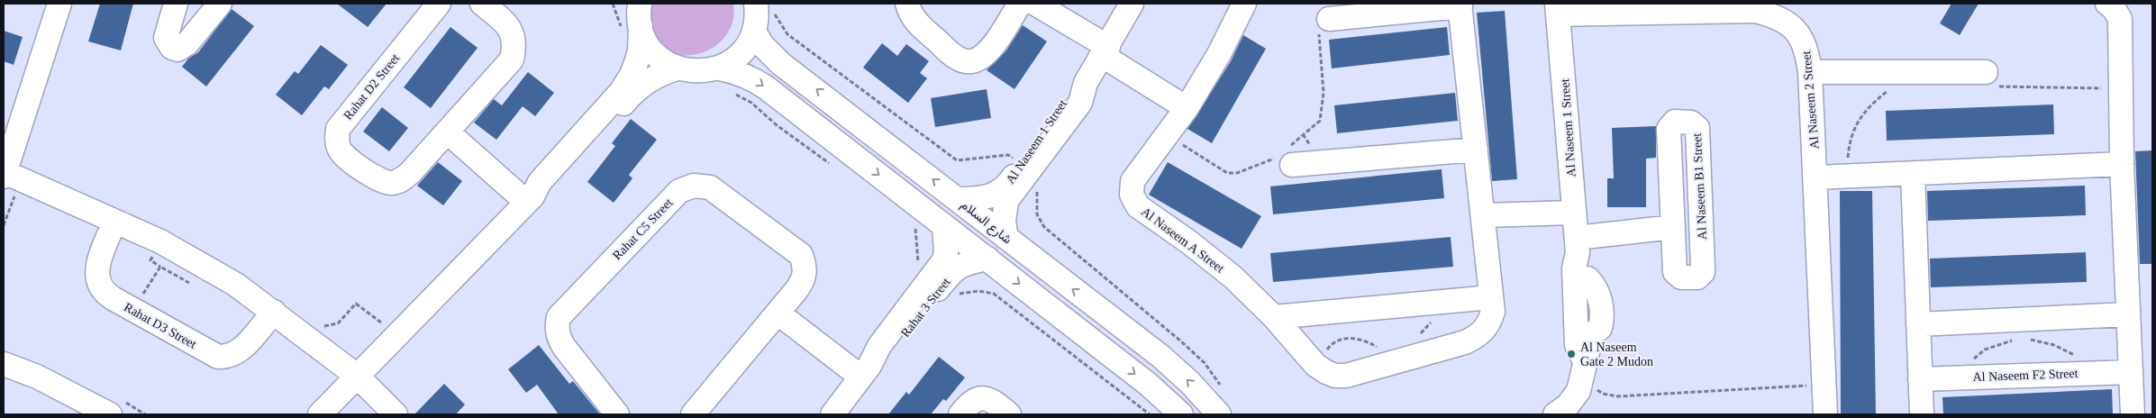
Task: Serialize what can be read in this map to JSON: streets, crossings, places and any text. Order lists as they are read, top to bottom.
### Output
{
  "streets": {
    "street": [
      "Rahat D2 Street",
      "Al Naseem 2 Street",
      "Al Naseem 1 Street",
      "Al Naseem B1 Street",
      "شارع السلام",
      "Rahat C5 Street",
      "Al Naseem A Street",
      "Rahat 3 Street",
      "Rahat D3 Street",
      "Al Naseem F2 Street"
    ]
  },
  "crossings": [
    ["Al Naseem 2 Street", "Al Naseem 1 Street"],
    ["Al Naseem 1 Street", "شارع السلام"]
  ],
  "places": ["Al Naseem Gate 2 Mudon"]
}
